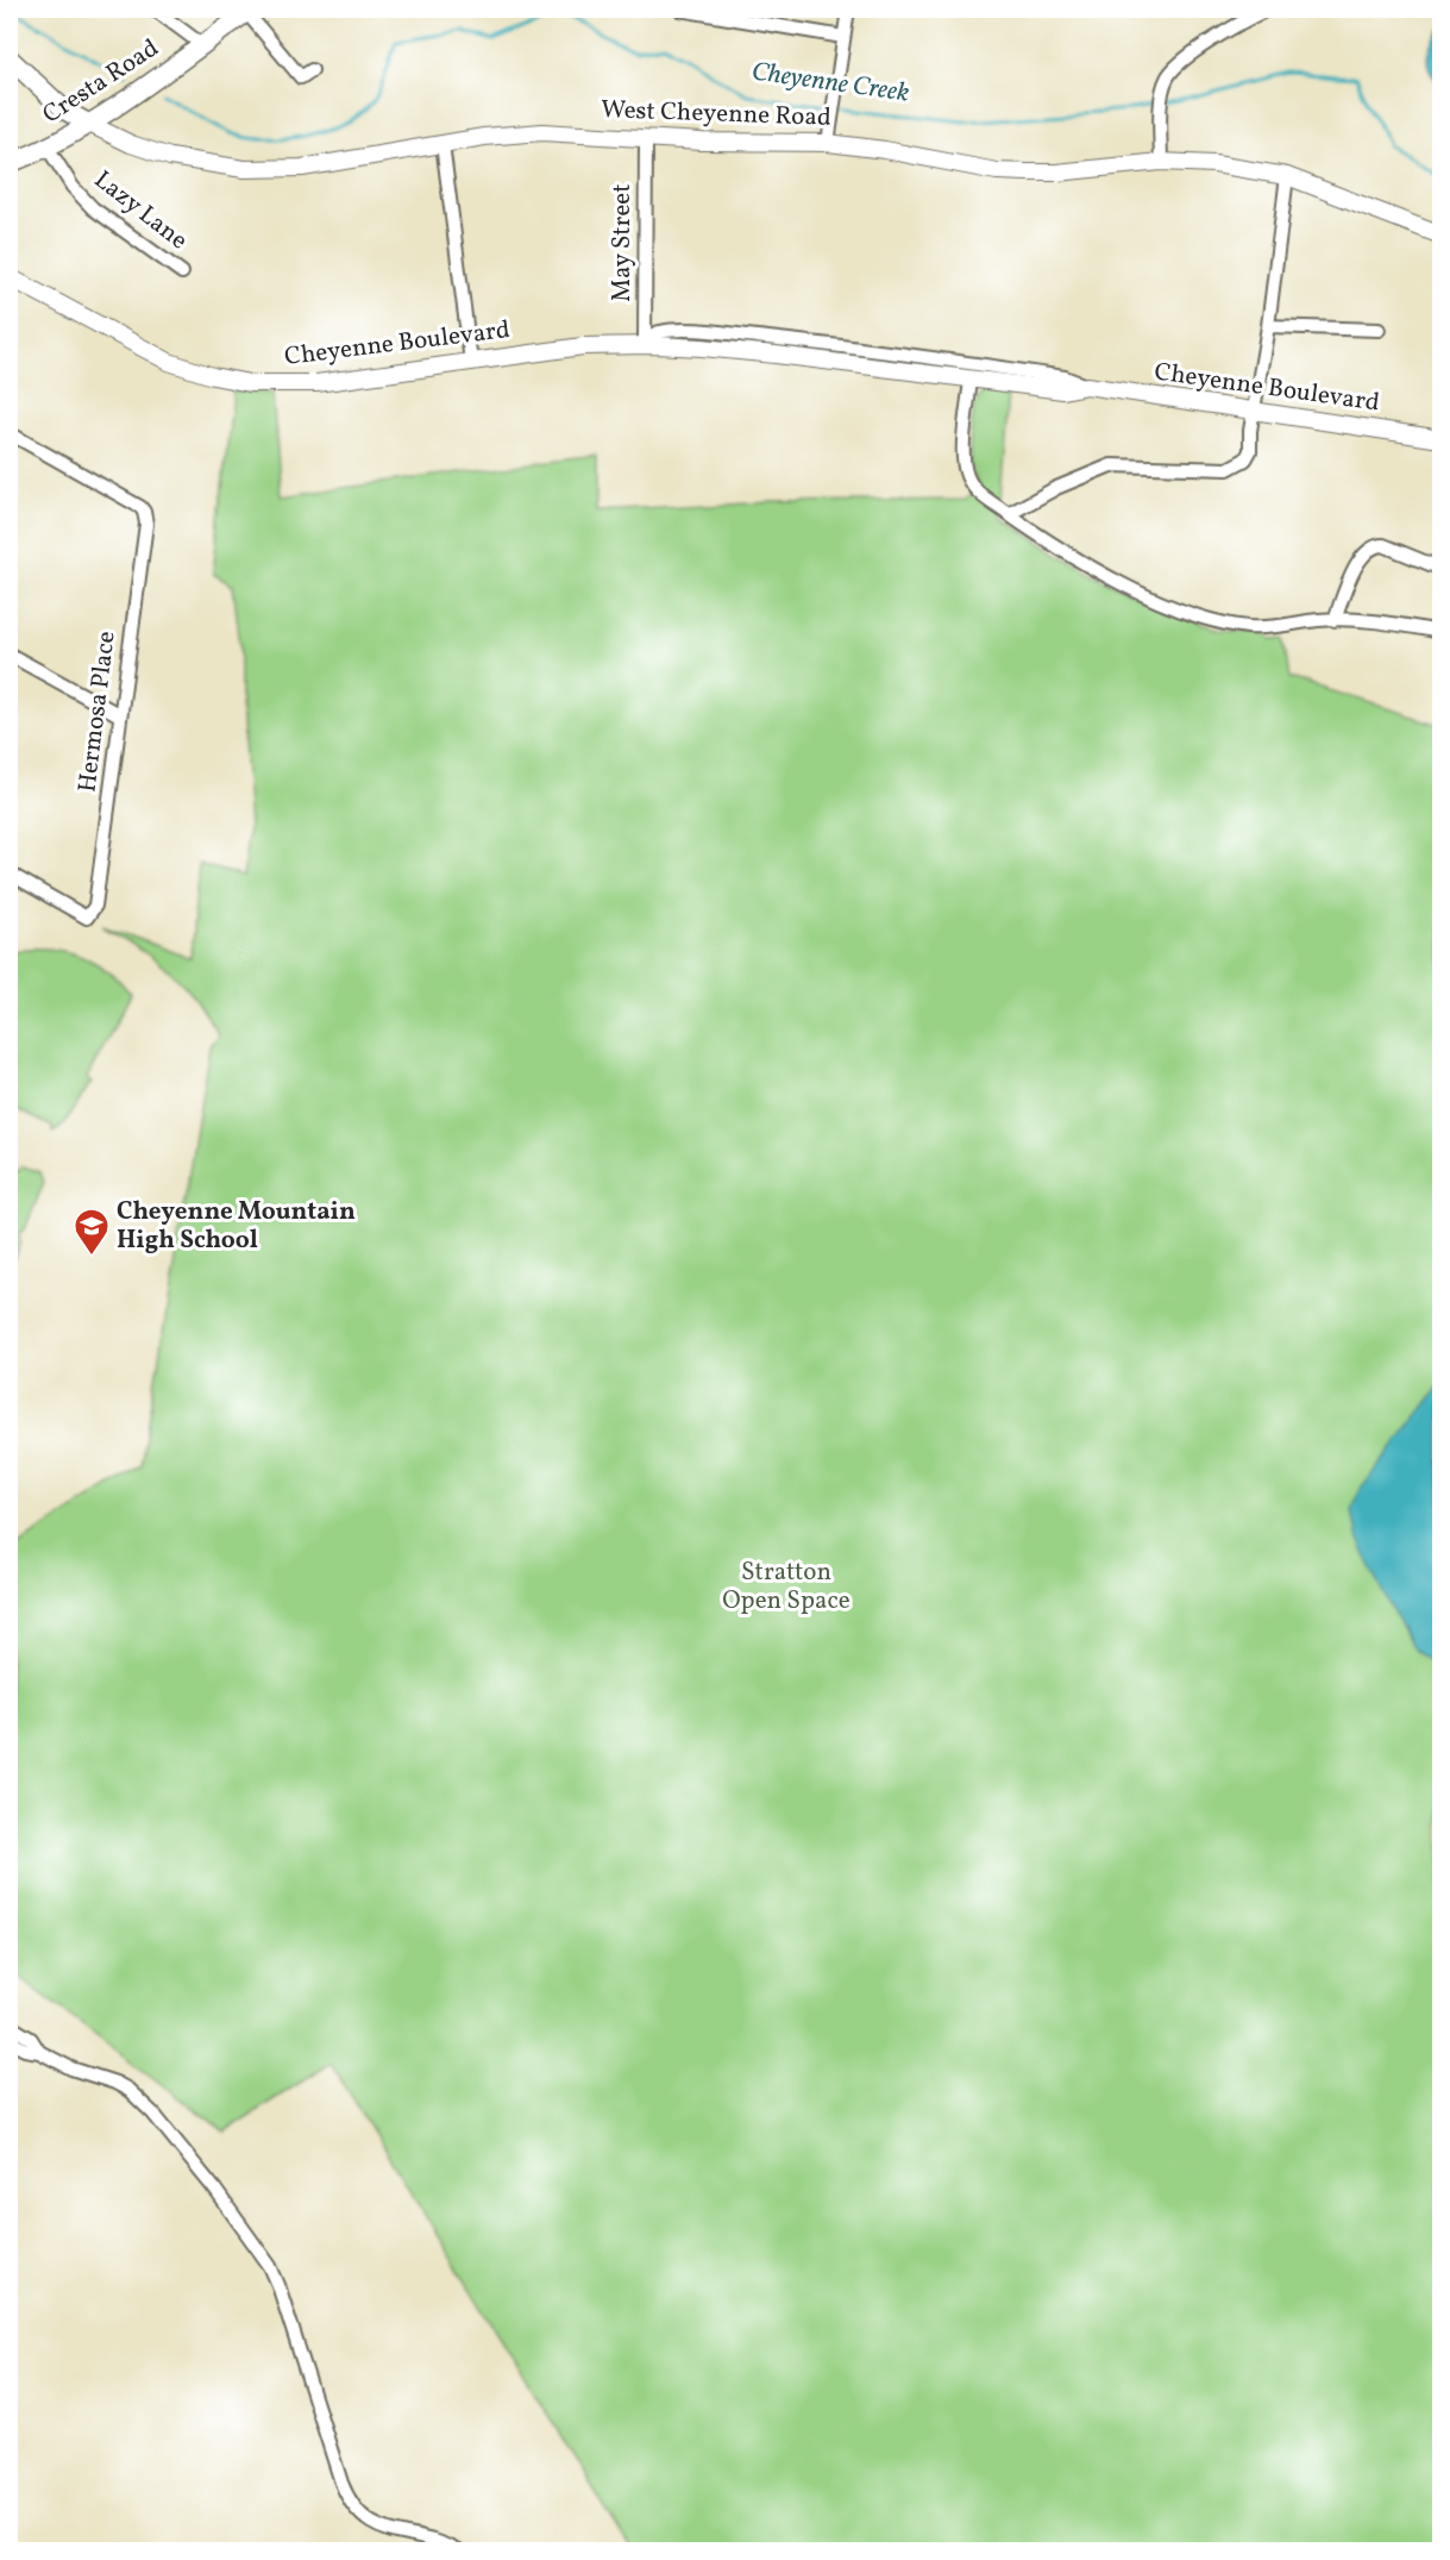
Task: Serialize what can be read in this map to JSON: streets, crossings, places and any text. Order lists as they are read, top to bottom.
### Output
{
  "streets": {
    "main road": ["Cresta Road", "West Cheyenne Road"],
    "street": [
      "Lazy Lane",
      "May Street",
      "Cheyenne Boulevard",
      "Hermosa Place"
    ]
  },
  "crossings": [
    ["Cresta Road", "West Cheyenne Road"],
    ["Cresta Road", "Lazy Lane"],
    ["West Cheyenne Road", "May Street"],
    ["May Street", "Cheyenne Boulevard"]
  ],
  "water": ["Cheyenne Creek"],
  "parks": ["Stratton Open Space"],
  "places": {
    "school or university": ["Cheyenne Mountain High School"]
  }
}
